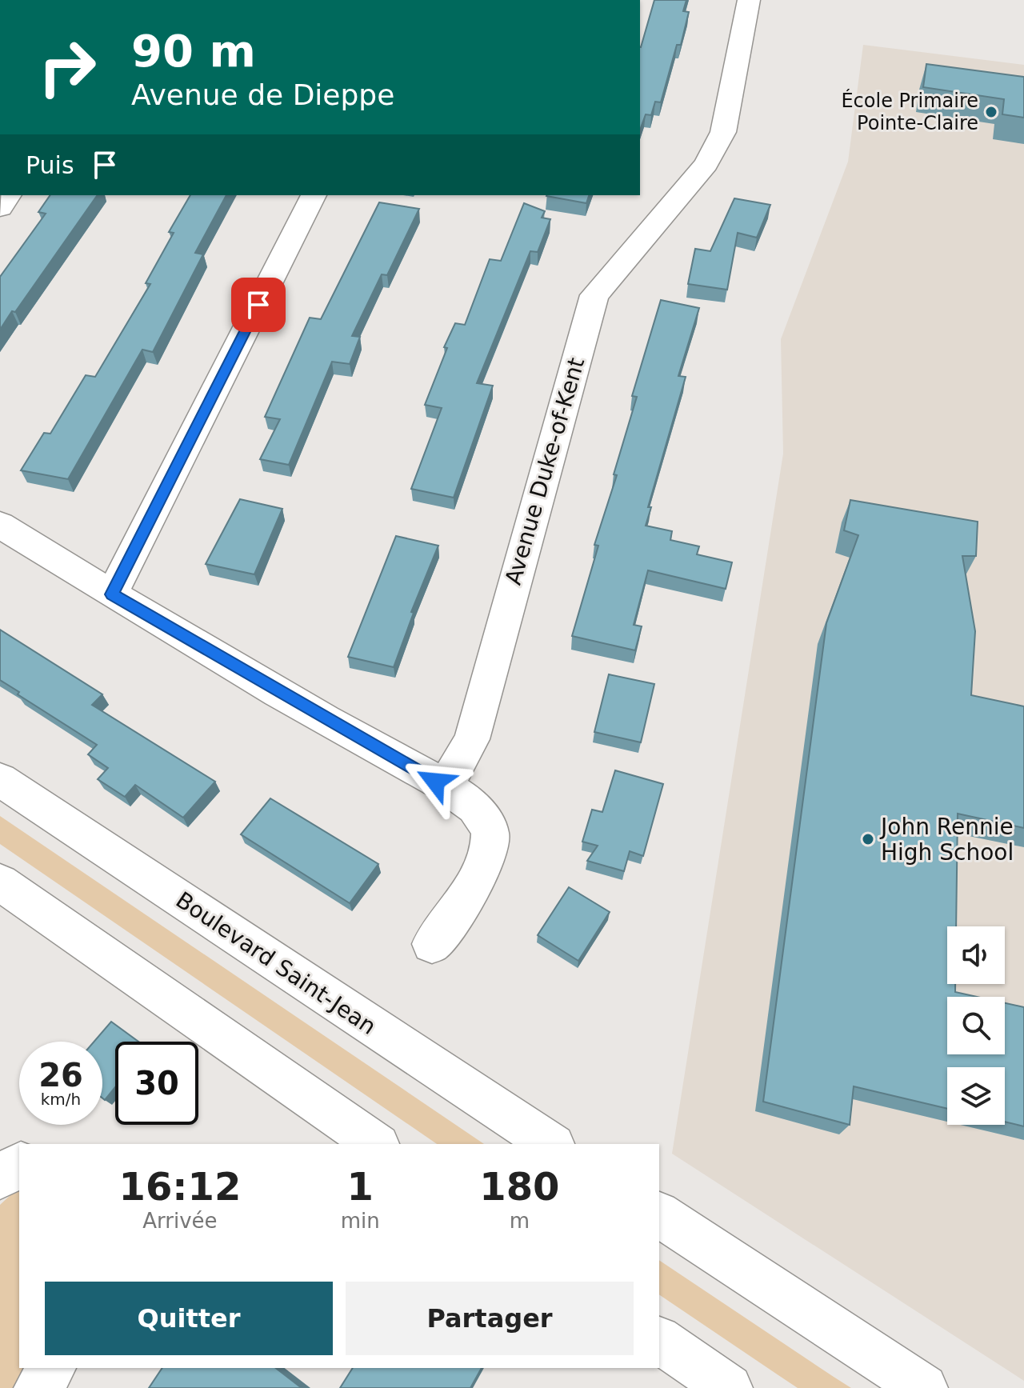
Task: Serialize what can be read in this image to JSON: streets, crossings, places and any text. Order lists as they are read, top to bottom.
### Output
{
  "streets": {
    "street": ["Avenue Duke-of-Kent", "Boulevard Saint-Jean"]
  },
  "places": ["École Primaire Pointe-Claire", "John Rennie High School"],
  "page": {
    "turn": ["90 m", "Avenue de Dieppe"],
    "then": "Puis",
    "speed": "26 km/h",
    "limit": "30",
    "eta": [
      "16:12",
      "Arrivée",
      "1",
      "min",
      "180",
      "m"
    ],
    "buttons": ["Quitter", "Partager"]
  }
}
